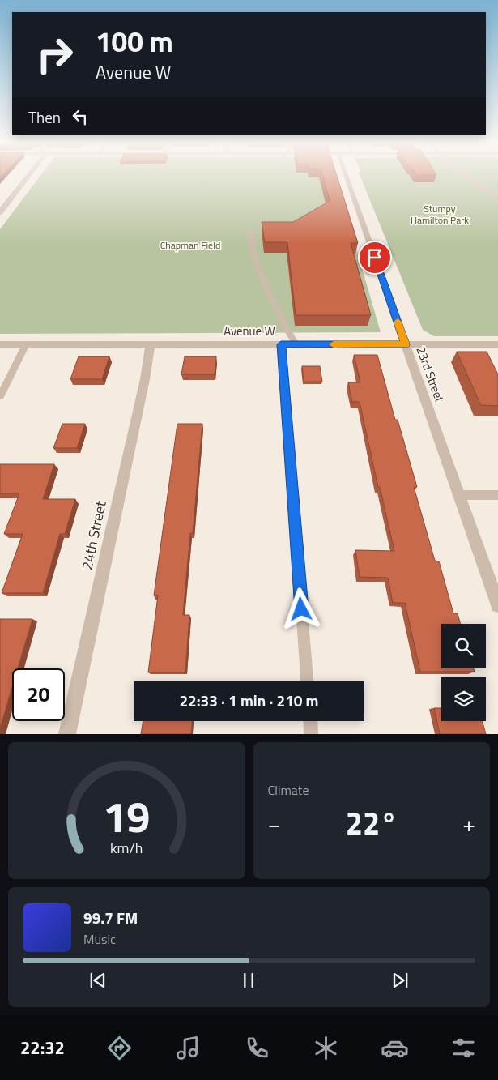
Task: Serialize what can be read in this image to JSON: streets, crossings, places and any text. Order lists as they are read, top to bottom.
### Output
{
  "streets": {
    "street": ["Avenue W", "23rd Street", "24th Street"]
  },
  "crossings": [
    ["Avenue W", "23rd Street"],
    ["Avenue W", "24th Street"]
  ],
  "parks": ["Stumpy Hamilton Park", "Chapman Field"],
  "page": {
    "turn": ["100 m", "Avenue W"],
    "then": "Then",
    "limit": "20",
    "trip": "22:33 · 1 min · 210 m",
    "tile": "Climate",
    "heat": ["−", "22°", "+"],
    "song": ["99.7 FM", "Music"],
    "tabs": "22:32",
    "gauge": ["19", "km/h"]
  }
}
